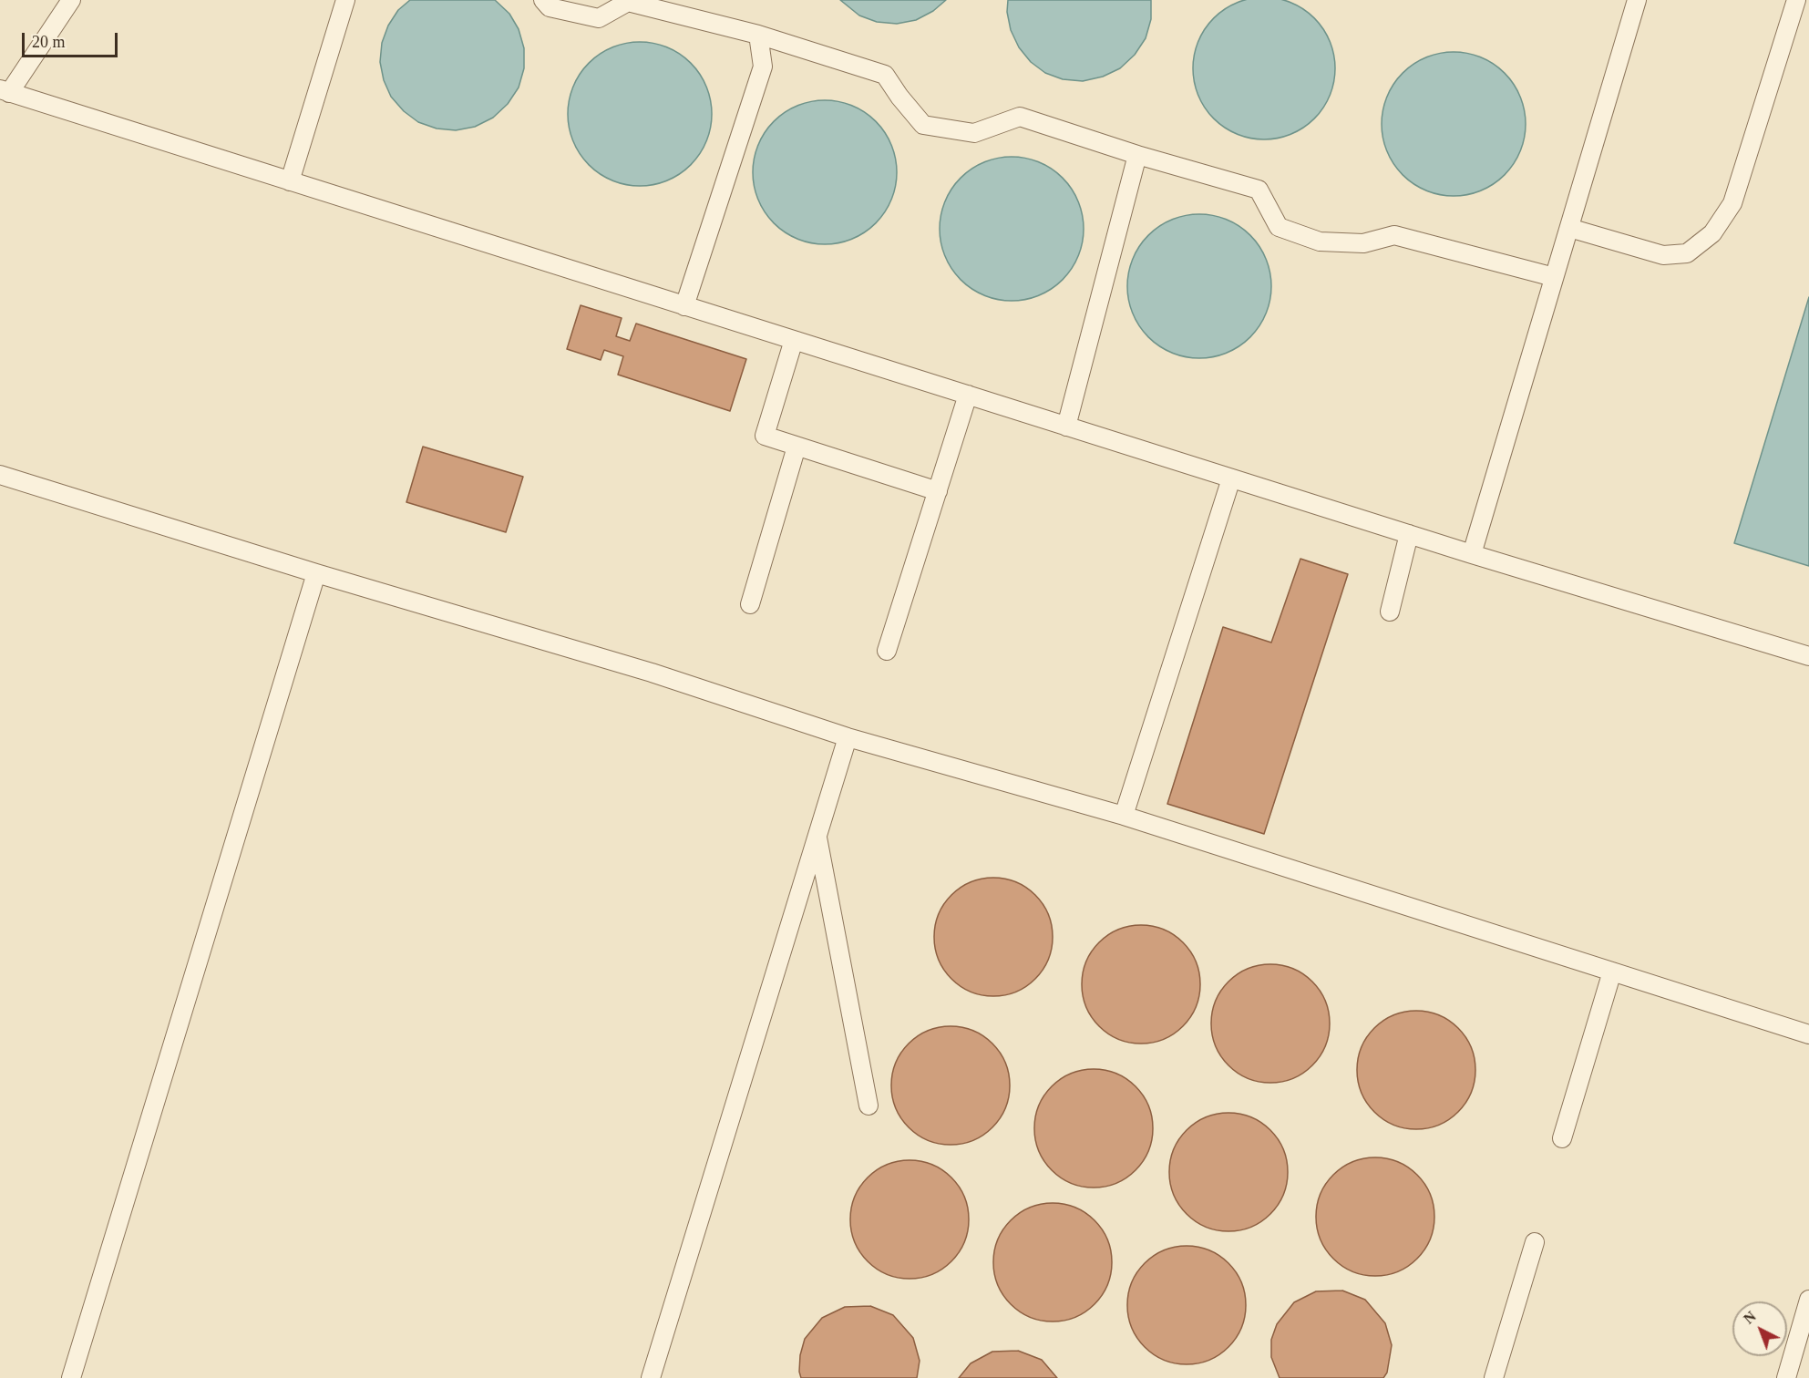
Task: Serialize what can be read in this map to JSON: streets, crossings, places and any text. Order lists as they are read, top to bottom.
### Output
{
  "scale_bar": "20 m",
  "north": "top left"
}
